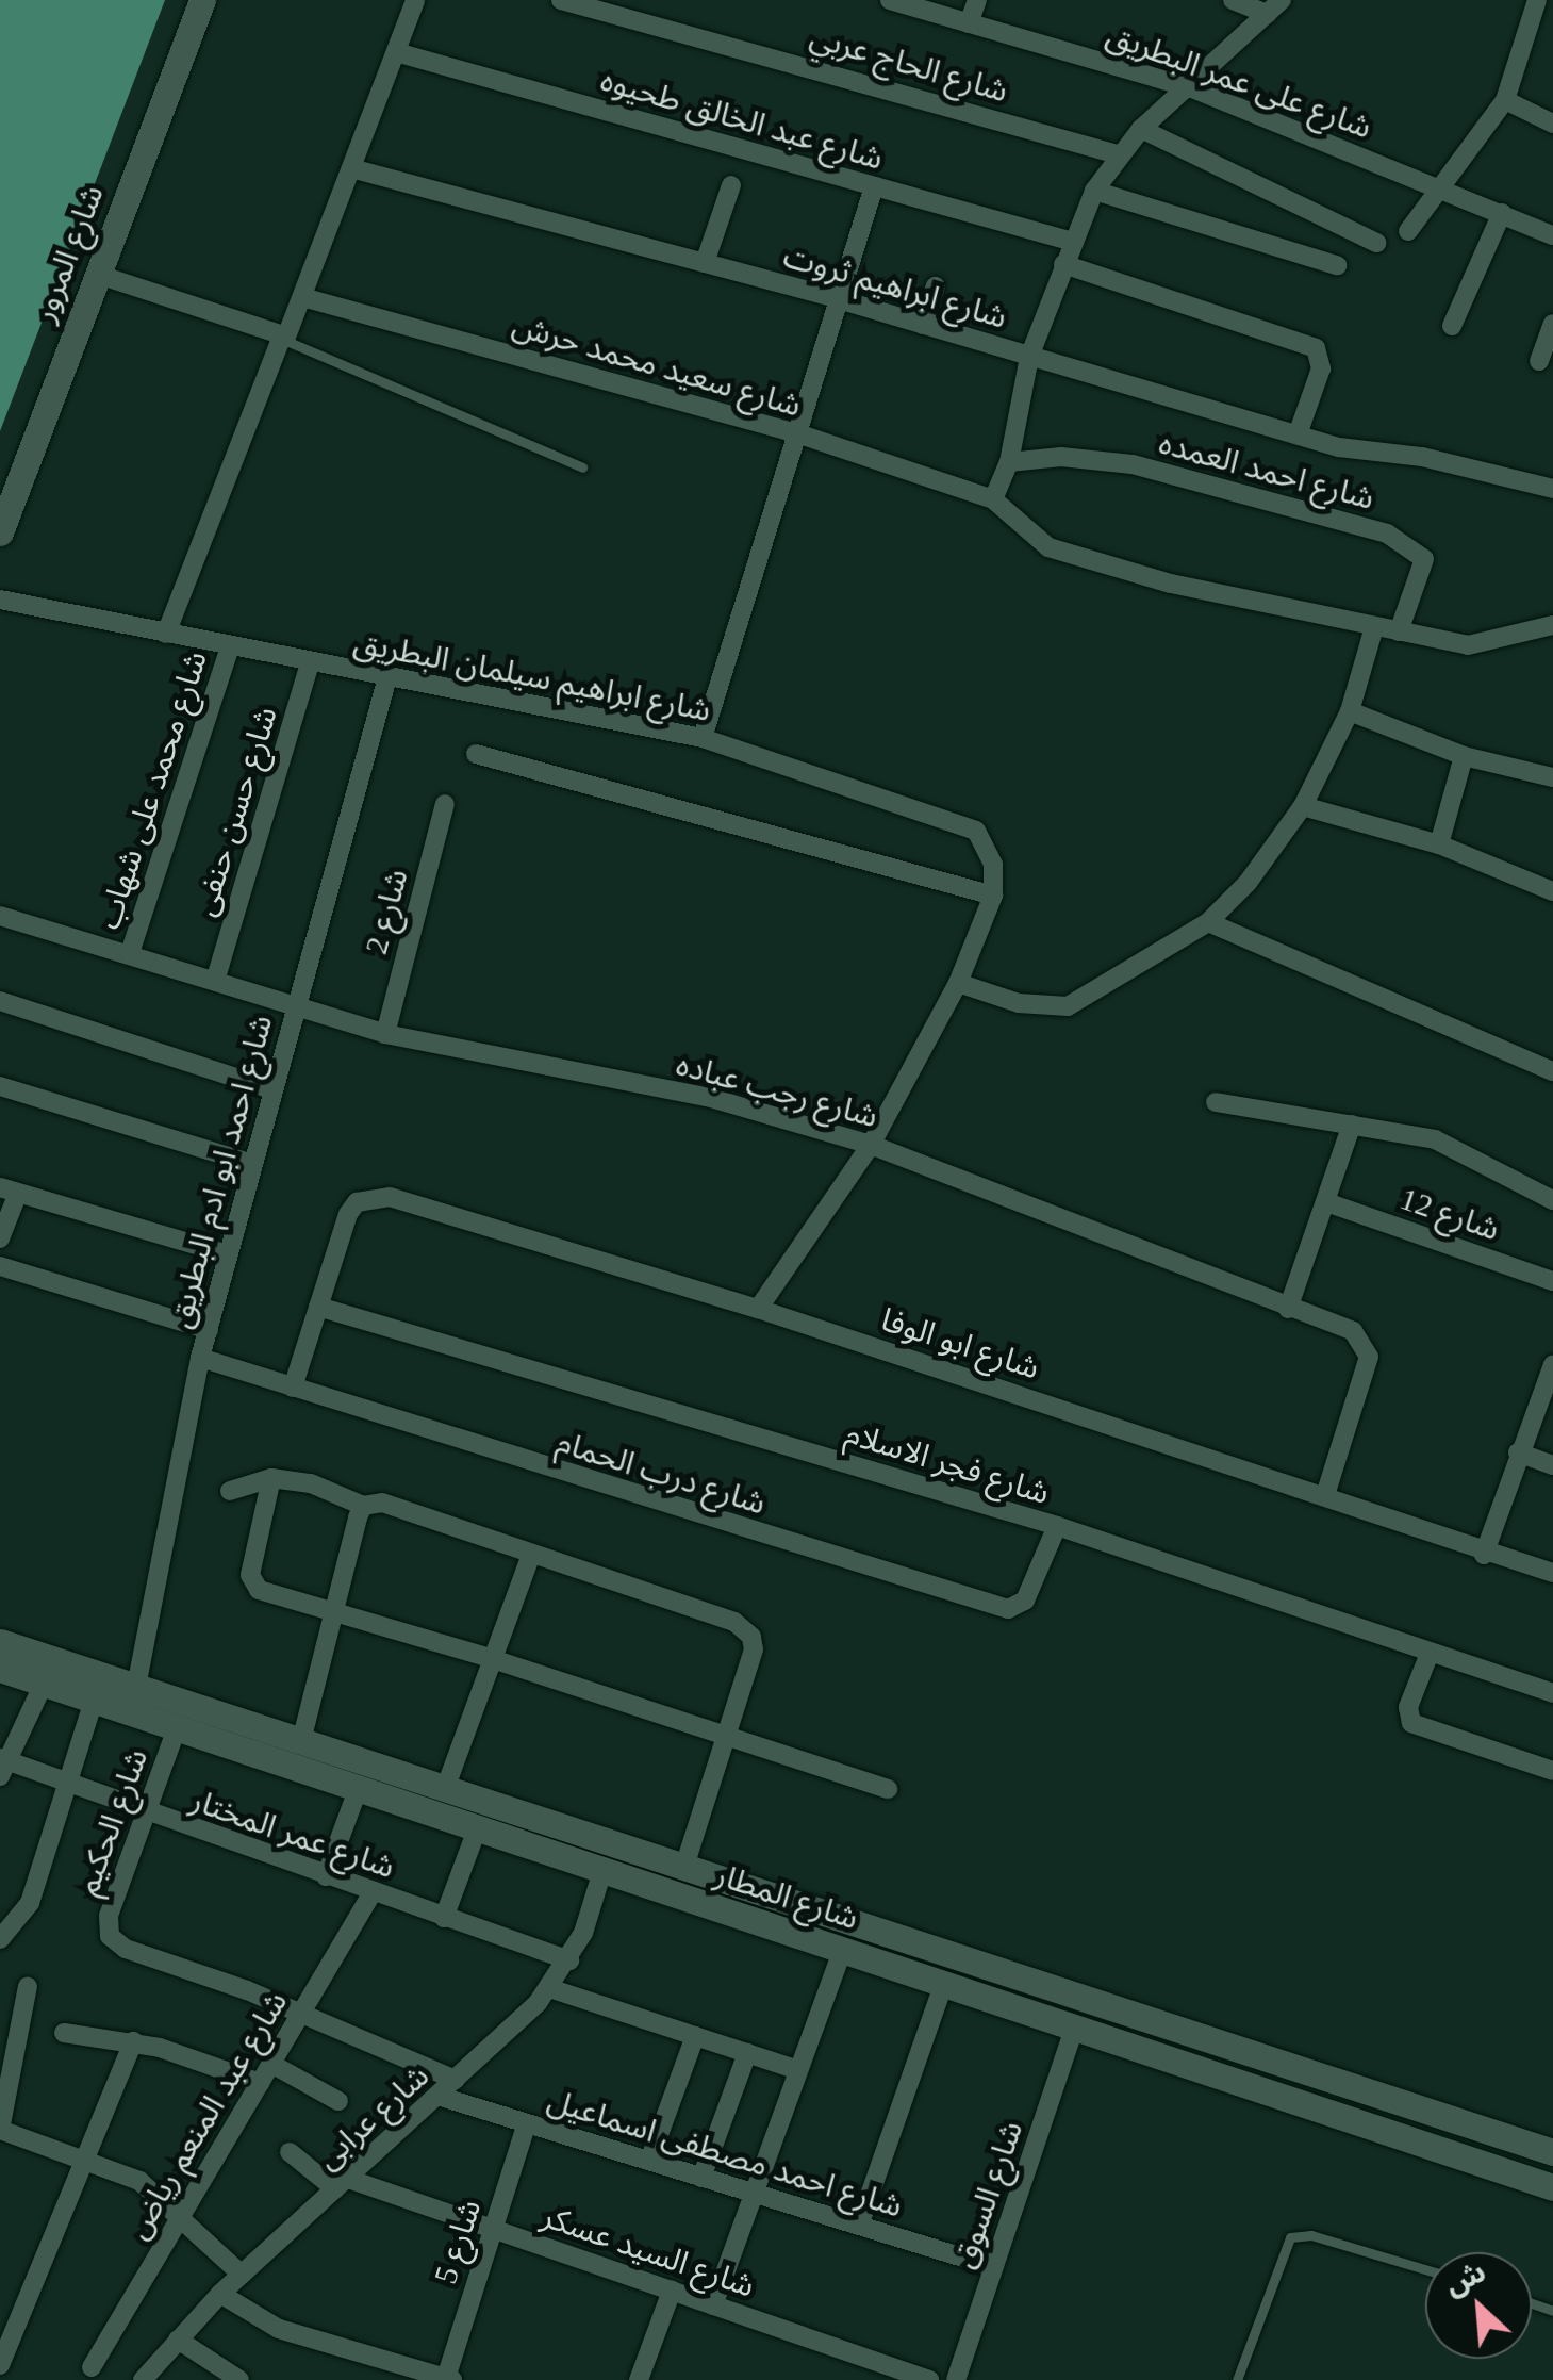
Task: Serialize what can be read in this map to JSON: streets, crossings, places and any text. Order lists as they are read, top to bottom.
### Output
{
  "streets": {
    "street": [
      "شارع الحاج عربي",
      "شارع على عمر البطريق",
      "شارع عبد الخالق طحيوه",
      "شارع المرور",
      "شارع ابراهيم ثروت",
      "شارع سعيد محمد حرش",
      "شارع احمد العمده",
      "شارع ابراهيم سيلمان البطريق",
      "شارع محمد على شهاب",
      "شارع حسن حنفى",
      "شارع 2",
      "شارع رجب عباده",
      "شارع احمد ابو ادم البطريق",
      "شارع 12",
      "شارع ابو الوفا",
      "شارع فجر الاسلام",
      "شارع درب الحمام",
      "شارع الحكيم",
      "شارع عمر المختار",
      "شارع المطار",
      "شارع عبد المنعم رياض",
      "شارع عرابى",
      "شارع احمد مصطفى اسماعيل",
      "شارع السوق",
      "شارع 5",
      "شارع السيد عسكر"
    ]
  },
  "crossings": [
    ["شارع ابراهيم سيلمان البطريق", "شارع محمد على شهاب"],
    ["شارع ابراهيم سيلمان البطريق", "شارع حسن حنفى"],
    ["شارع ابراهيم سيلمان البطريق", "شارع احمد ابو ادم البطريق"],
    ["شارع محمد على شهاب", "شارع رجب عباده"],
    ["شارع حسن حنفى", "شارع رجب عباده"],
    ["شارع 2", "شارع رجب عباده"],
    ["شارع رجب عباده", "شارع احمد ابو ادم البطريق"],
    ["شارع رجب عباده", "شارع ابو الوفا"],
    ["شارع احمد ابو ادم البطريق", "شارع درب الحمام"],
    ["شارع احمد ابو ادم البطريق", "شارع المطار"],
    ["شارع ابو الوفا", "شارع فجر الاسلام"],
    ["شارع فجر الاسلام", "شارع درب الحمام"],
    ["شارع الحكيم", "شارع عمر المختار"],
    ["شارع الحكيم", "شارع المطار"],
    ["شارع الحكيم", "شارع عبد المنعم رياض"],
    ["شارع عمر المختار", "شارع عبد المنعم رياض"],
    ["شارع عمر المختار", "شارع عرابى"],
    ["شارع المطار", "شارع عرابى"],
    ["شارع المطار", "شارع السوق"],
    ["شارع عرابى", "شارع احمد مصطفى اسماعيل"],
    ["شارع عرابى", "شارع السيد عسكر"],
    ["شارع احمد مصطفى اسماعيل", "شارع السوق"],
    ["شارع احمد مصطفى اسماعيل", "شارع 5"],
    ["شارع 5", "شارع السيد عسكر"]
  ],
  "north": "top left"
}
